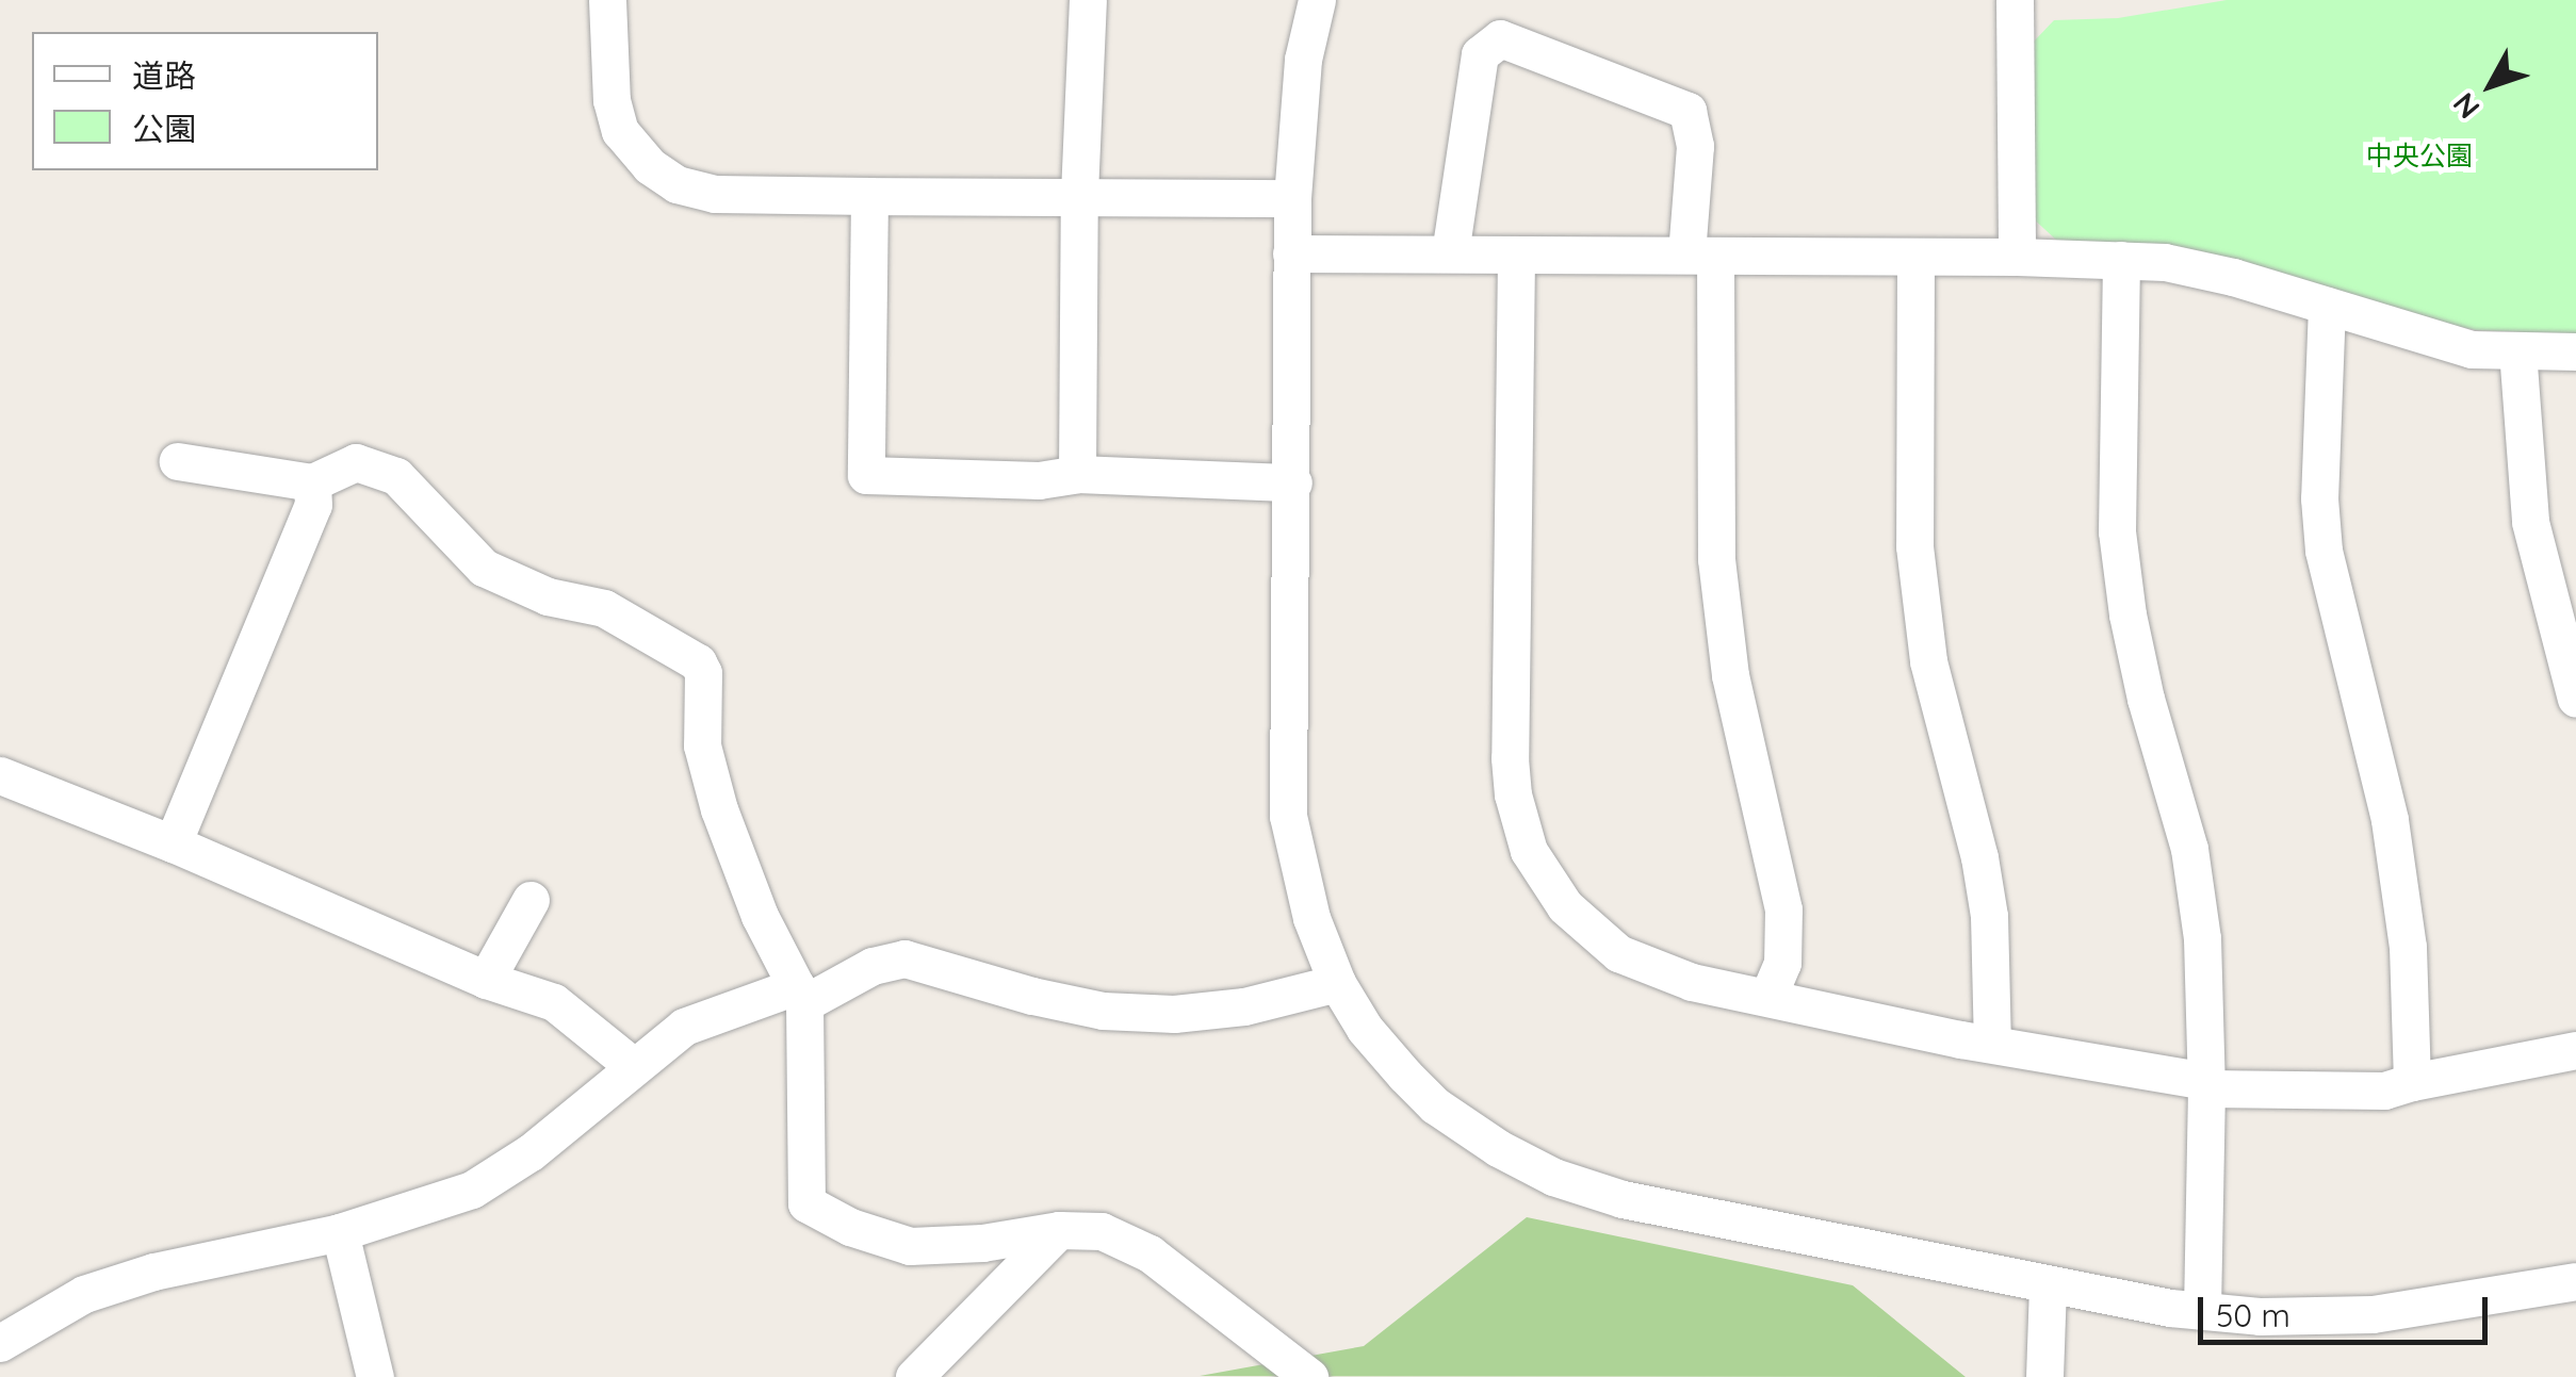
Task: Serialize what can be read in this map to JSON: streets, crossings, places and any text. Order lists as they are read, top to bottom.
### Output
{
  "parks": ["中央公園"],
  "legend": ["道路", "公園"],
  "scale_bar": "50 m",
  "north": "bottom left"
}
